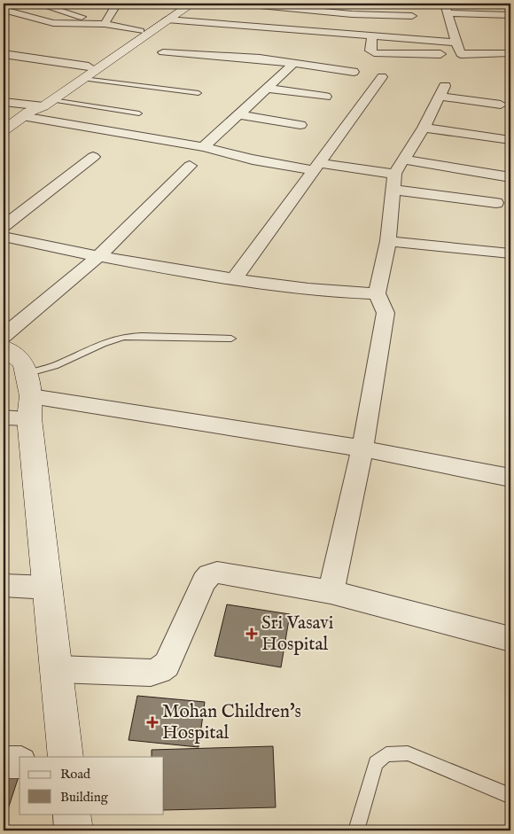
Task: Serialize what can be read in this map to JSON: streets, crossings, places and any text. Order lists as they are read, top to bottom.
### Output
{
  "places": {
    "health": ["Sri Vasavi Hospital", "Mohan Children's Hospital"]
  },
  "legend": ["Road", "Building"]
}
